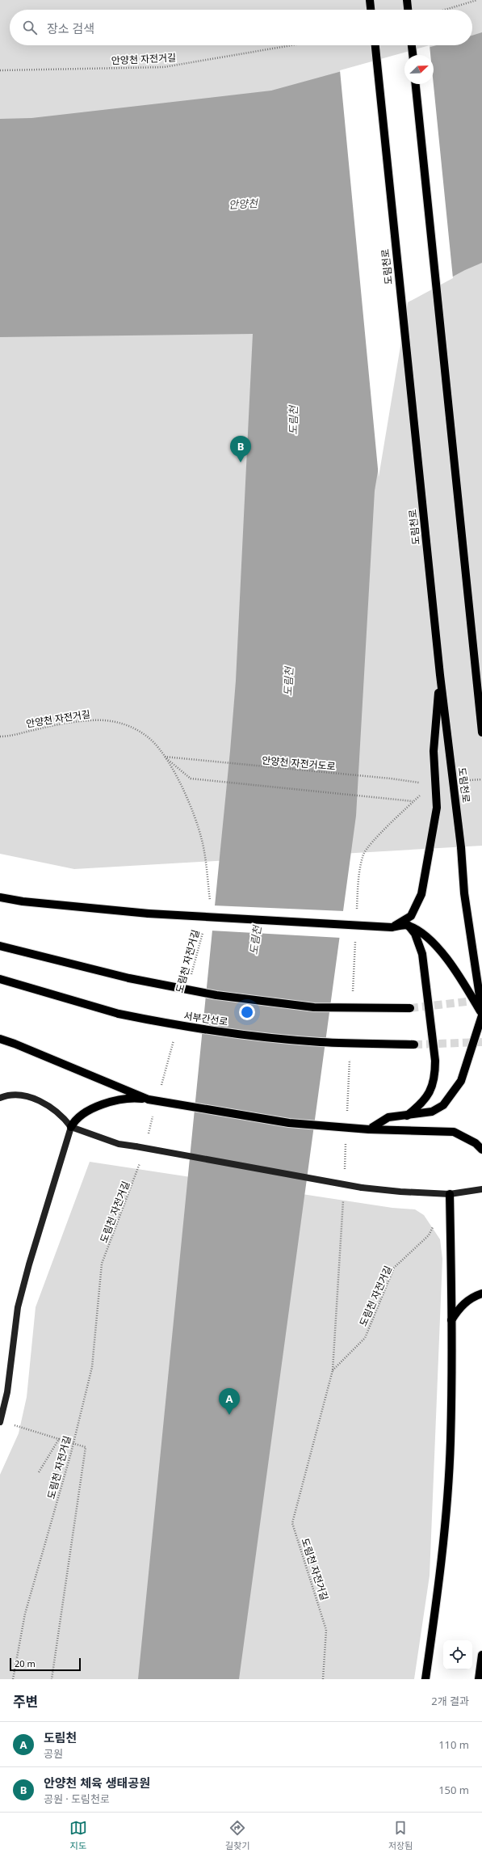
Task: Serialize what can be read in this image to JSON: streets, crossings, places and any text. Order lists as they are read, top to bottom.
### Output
{
  "streets": {
    "main road": ["도림천로", "서부간선로"],
    "path": ["안양천 자전거길", "안양천 자전거도로", "도림천 자전거길"]
  },
  "crossings": [
    ["안양천 자전거길", "안양천 자전거도로"]
  ],
  "water": ["안양천", "도림천"],
  "scale_bar": "20 m",
  "north": "top right",
  "page": {
    "search": "장소 검색",
    "pins": ["B", "A"],
    "scale": "20 m",
    "heading": ["주변", "2개 결과"],
    "list": [
      {
        "mark": "A",
        "name": "도림천",
        "note": "공원",
        "value": "110 m"
      },
      {
        "mark": "B",
        "name": "안양천 체육 생태공원",
        "note": "공원 · 도림천로",
        "value": "150 m"
      }
    ],
    "nav": ["지도", "길찾기", "저장됨"]
  }
}
